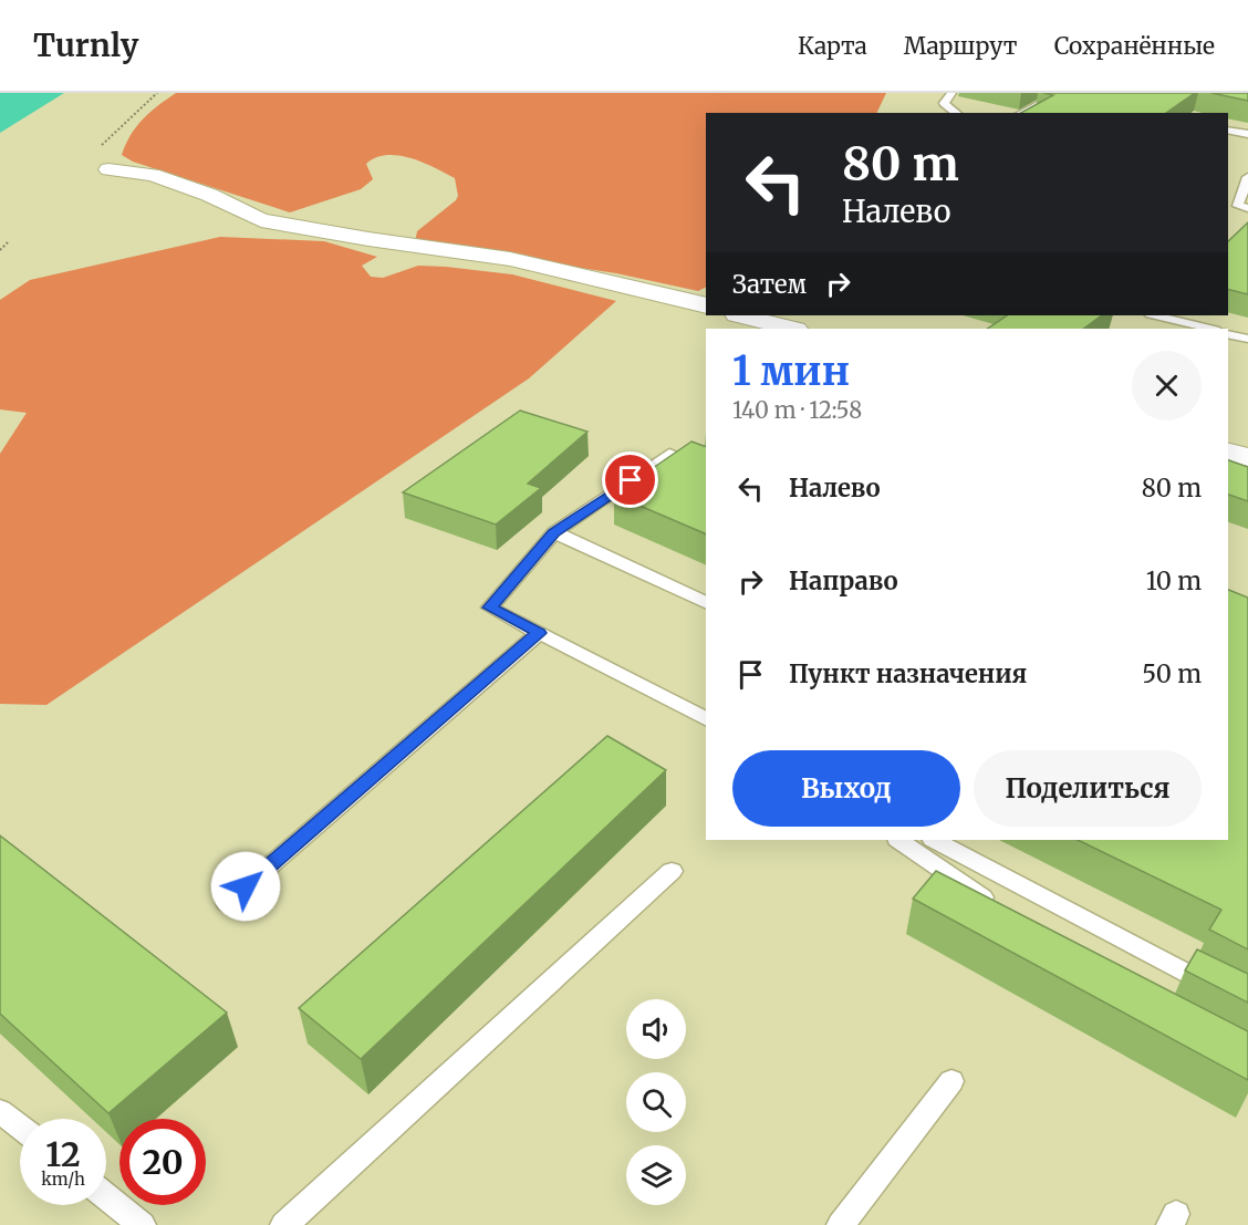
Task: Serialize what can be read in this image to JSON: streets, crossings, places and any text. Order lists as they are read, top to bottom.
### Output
{
  "page": {
    "header": "Turnly",
    "nav": ["Карта", "Маршрут", "Сохранённые"],
    "turn": ["80 m", "Налево"],
    "then": "Затем",
    "heading": ["1 мин", "140 m · 12:58"],
    "list": [
      {
        "name": "Налево",
        "value": "80 m"
      },
      {
        "name": "Направо",
        "value": "10 m"
      },
      {
        "name": "Пункт назначения",
        "value": "50 m"
      }
    ],
    "buttons": ["Выход", "Поделиться"],
    "speed": "12 km/h",
    "limit": "20"
  }
}
